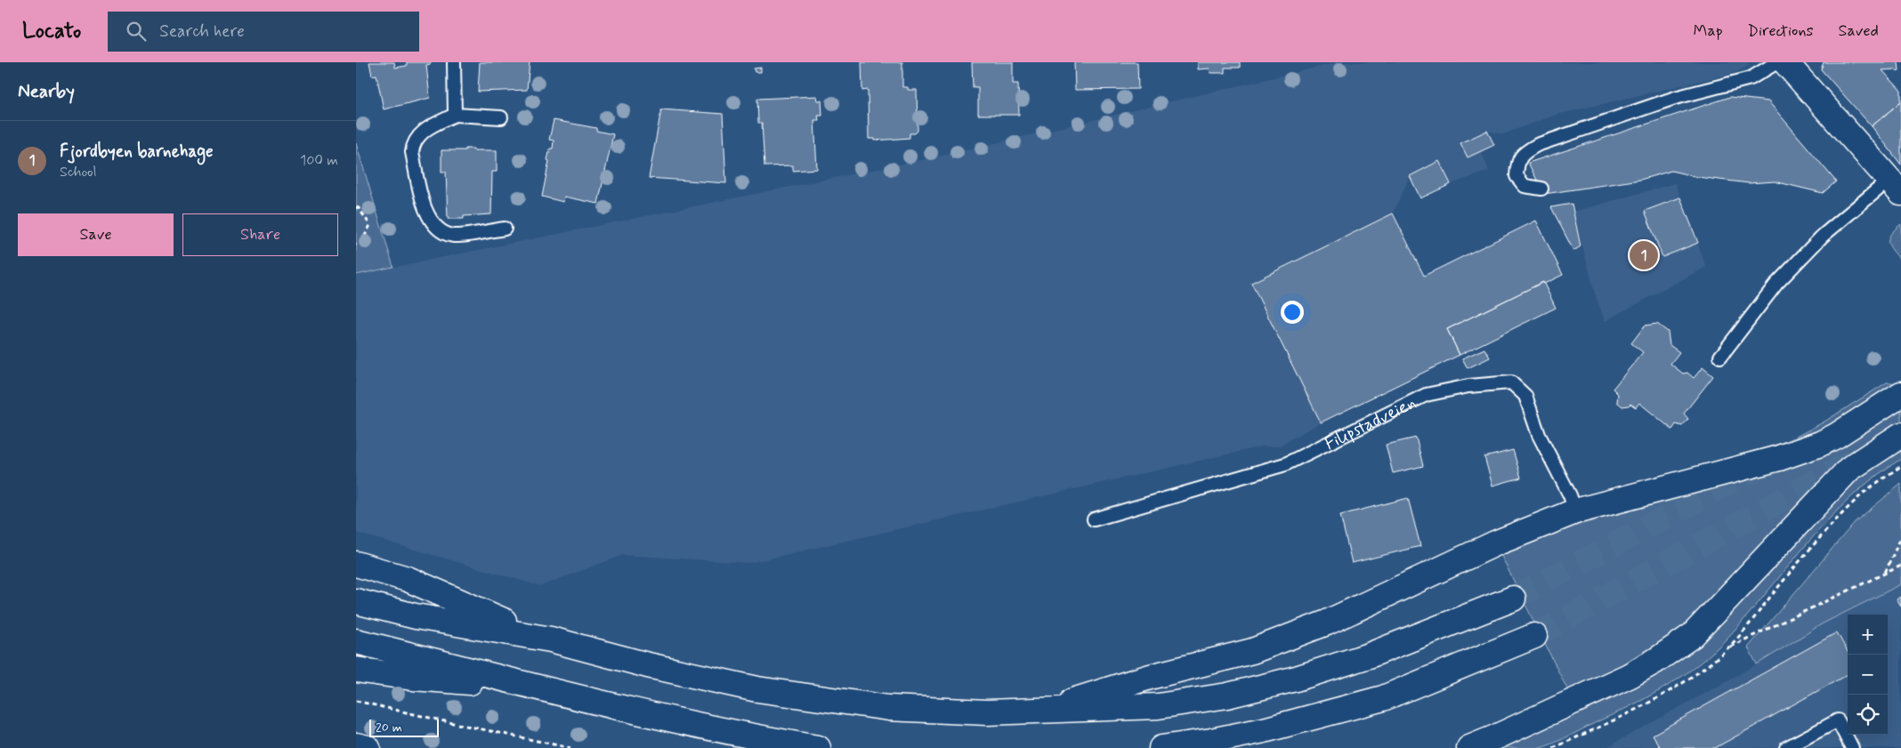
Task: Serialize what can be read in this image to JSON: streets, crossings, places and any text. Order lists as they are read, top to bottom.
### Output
{
  "streets": {
    "lane": ["Filipstadveien"]
  },
  "scale_bar": "20 m",
  "page": {
    "header": "Locato",
    "search": "Search here",
    "nav": ["Map", "Directions", "Saved"],
    "heading": "Nearby",
    "list": [
      {
        "mark": "1",
        "name": "Fjordbyen barnehage",
        "note": "School",
        "value": "100 m"
      }
    ],
    "buttons": ["Save", "Share"],
    "pins": "1",
    "map_buttons": ["+", "−"],
    "scale": "20 m"
  }
}
